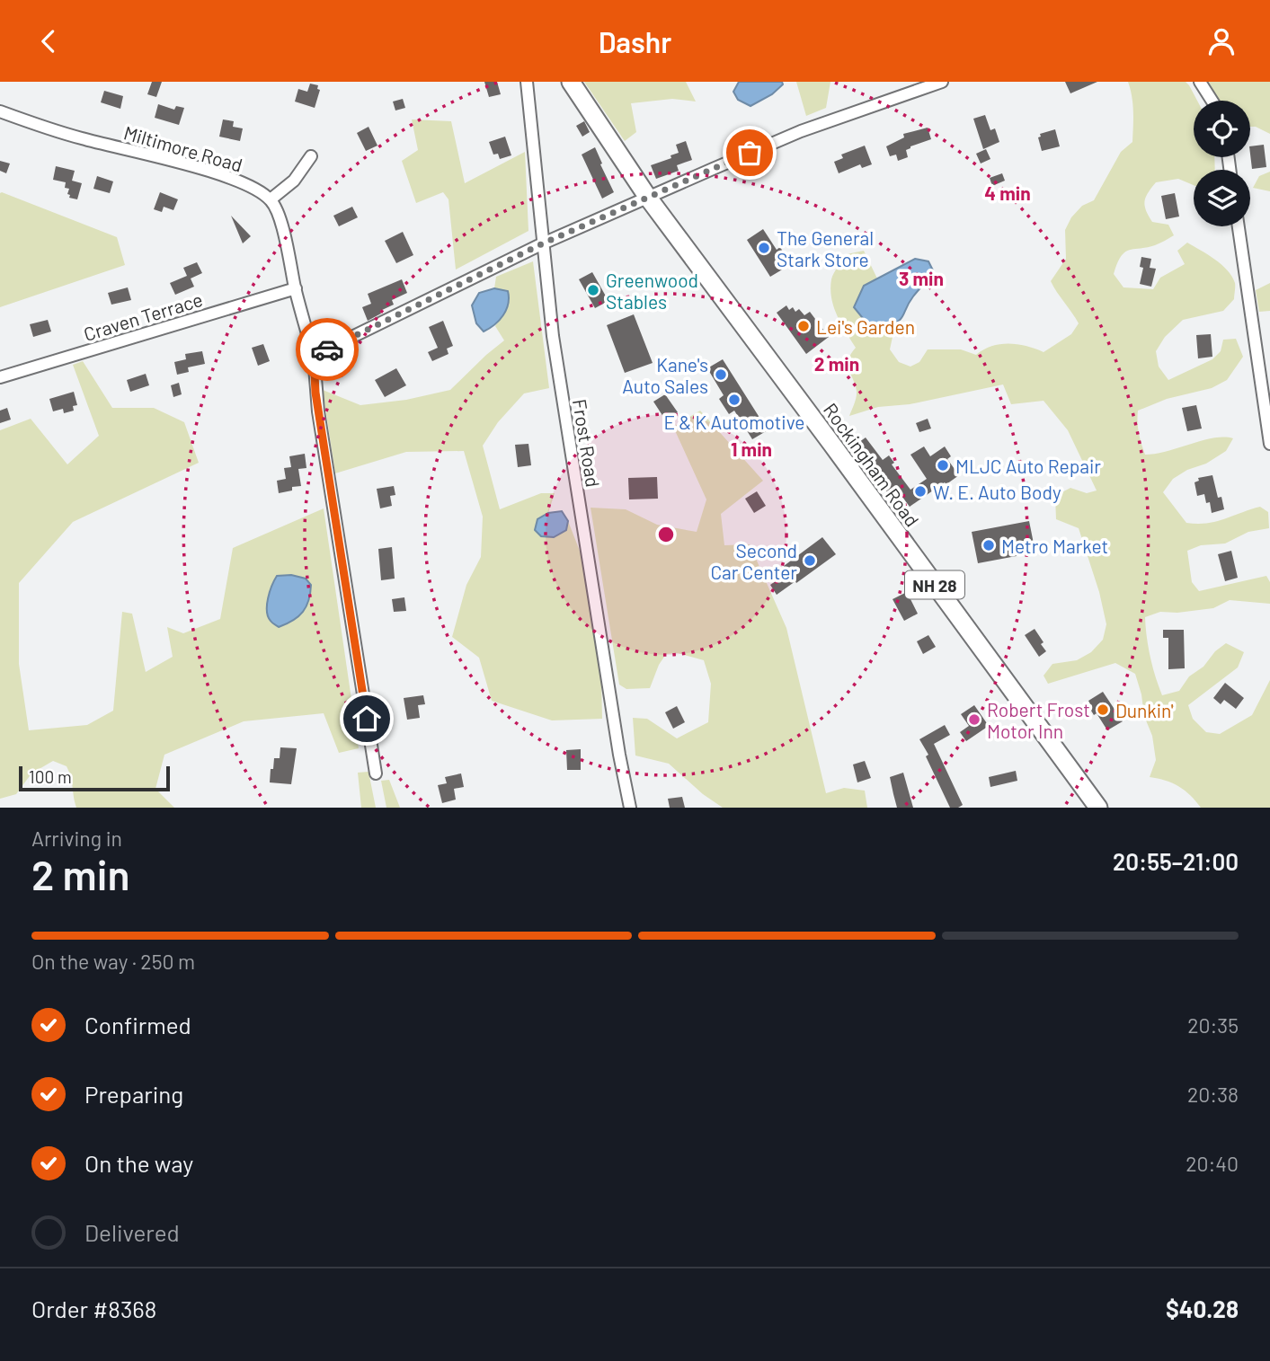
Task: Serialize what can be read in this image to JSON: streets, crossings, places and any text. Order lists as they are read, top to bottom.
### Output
{
  "streets": {
    "main road": ["Rockingham Road", "NH 28"],
    "street": ["Miltimore Road", "Craven Terrace", "Frost Road"]
  },
  "places": [
    "The General Stark Store",
    "Greenwood Stables",
    "Lei's Garden",
    "Kane's Auto Sales",
    "E & K Automotive",
    "MLJC Auto Repair",
    "W. E. Auto Body",
    "Metro Market",
    "Second Car Center",
    "Dunkin'",
    "Robert Frost Motor Inn"
  ],
  "scale_bar": "100 m",
  "page": {
    "header": "Dashr",
    "scale": "100 m",
    "heading": ["2 min", "Arriving in", "20:55–21:00"],
    "panel": ["Order #8368", "$40.28"],
    "bar": "On the way · 250 m",
    "list": [
      ["Confirmed", "20:35"],
      ["Preparing", "20:38"],
      ["On the way", "20:40"],
      "Delivered"
    ]
  },
  "rings": [
    "4 min",
    "3 min",
    "2 min",
    "1 min"
  ]
}
